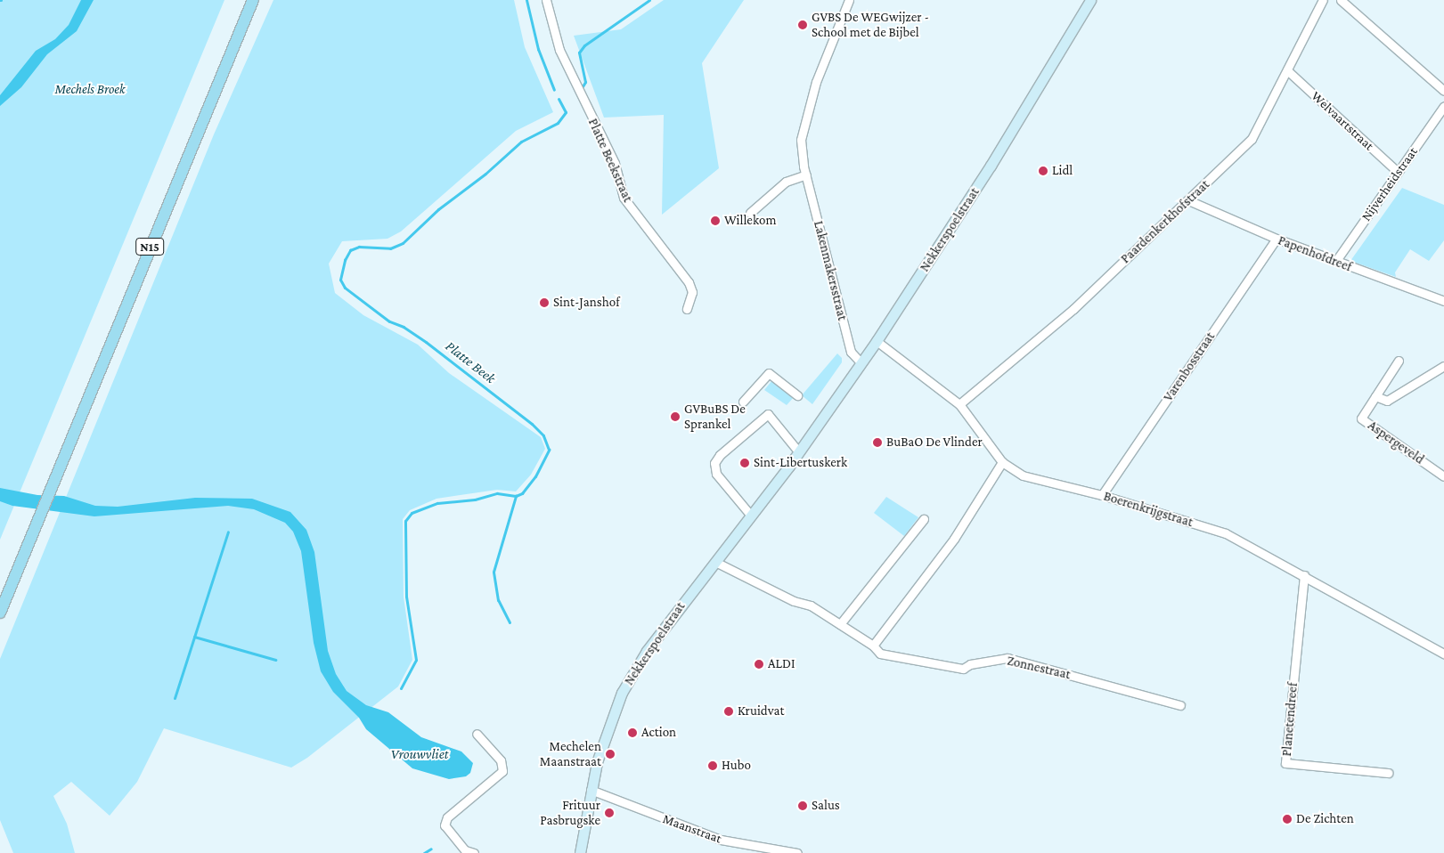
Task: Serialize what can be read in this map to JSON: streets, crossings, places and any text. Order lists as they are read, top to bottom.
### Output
{
  "streets": {
    "main road": ["Nekkerspoelstraat", "N15"],
    "street": [
      "Welvaartstraat",
      "Platte Beekstraat",
      "Nijverheidstraat",
      "Paardenkerkhofstraat",
      "Papenhofdreef",
      "Lakenmakersstraat",
      "Varenbosstraat",
      "Aspergeveld",
      "Boerenkrijgstraat",
      "Zonnestraat",
      "Planetendreef",
      "Maanstraat"
    ]
  },
  "crossings": [
    ["Welvaartstraat", "Nijverheidstraat"],
    ["Welvaartstraat", "Paardenkerkhofstraat"],
    ["Nijverheidstraat", "Papenhofdreef"],
    ["Paardenkerkhofstraat", "Papenhofdreef"],
    ["Paardenkerkhofstraat", "Boerenkrijgstraat"],
    ["Nekkerspoelstraat", "Lakenmakersstraat"],
    ["Nekkerspoelstraat", "Boerenkrijgstraat"],
    ["Nekkerspoelstraat", "Zonnestraat"],
    ["Nekkerspoelstraat", "Maanstraat"],
    ["Papenhofdreef", "Varenbosstraat"],
    ["Varenbosstraat", "Boerenkrijgstraat"],
    ["Boerenkrijgstraat", "Planetendreef"]
  ],
  "water": ["Platte Beek", "Vrouwvliet"],
  "parks": ["Mechels Broek"],
  "places": [
    "GVBS De WEGwijzer - School met de Bijbel",
    "Lidl",
    "Willekom",
    "Sint-Janshof",
    "GVBuBS De Sprankel",
    "BuBaO De Vlinder",
    "Sint-Libertuskerk",
    "ALDI",
    "Kruidvat",
    "Action",
    "Mechelen Maanstraat",
    "Hubo",
    "Salus",
    "Frituur Pasbrugske",
    "De Zichten"
  ]
}
